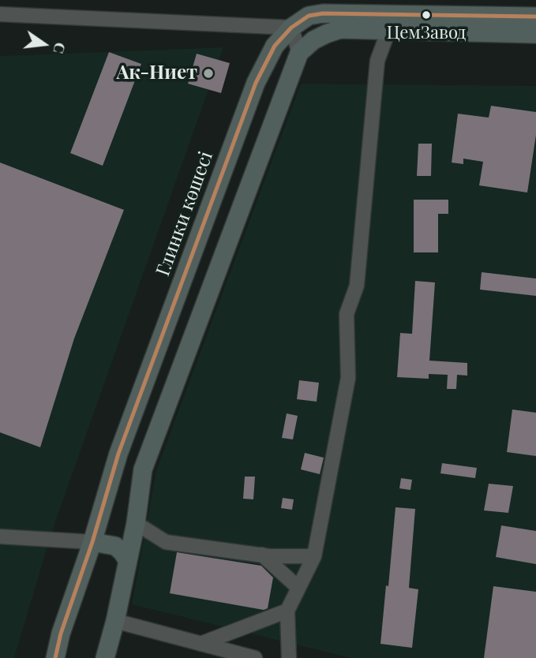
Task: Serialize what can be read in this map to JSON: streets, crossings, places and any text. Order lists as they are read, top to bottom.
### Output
{
  "streets": {
    "main road": ["Глинки көшесі"]
  },
  "places": ["ЦемЗавод", "Ак-Ниет"],
  "north": "right"
}
